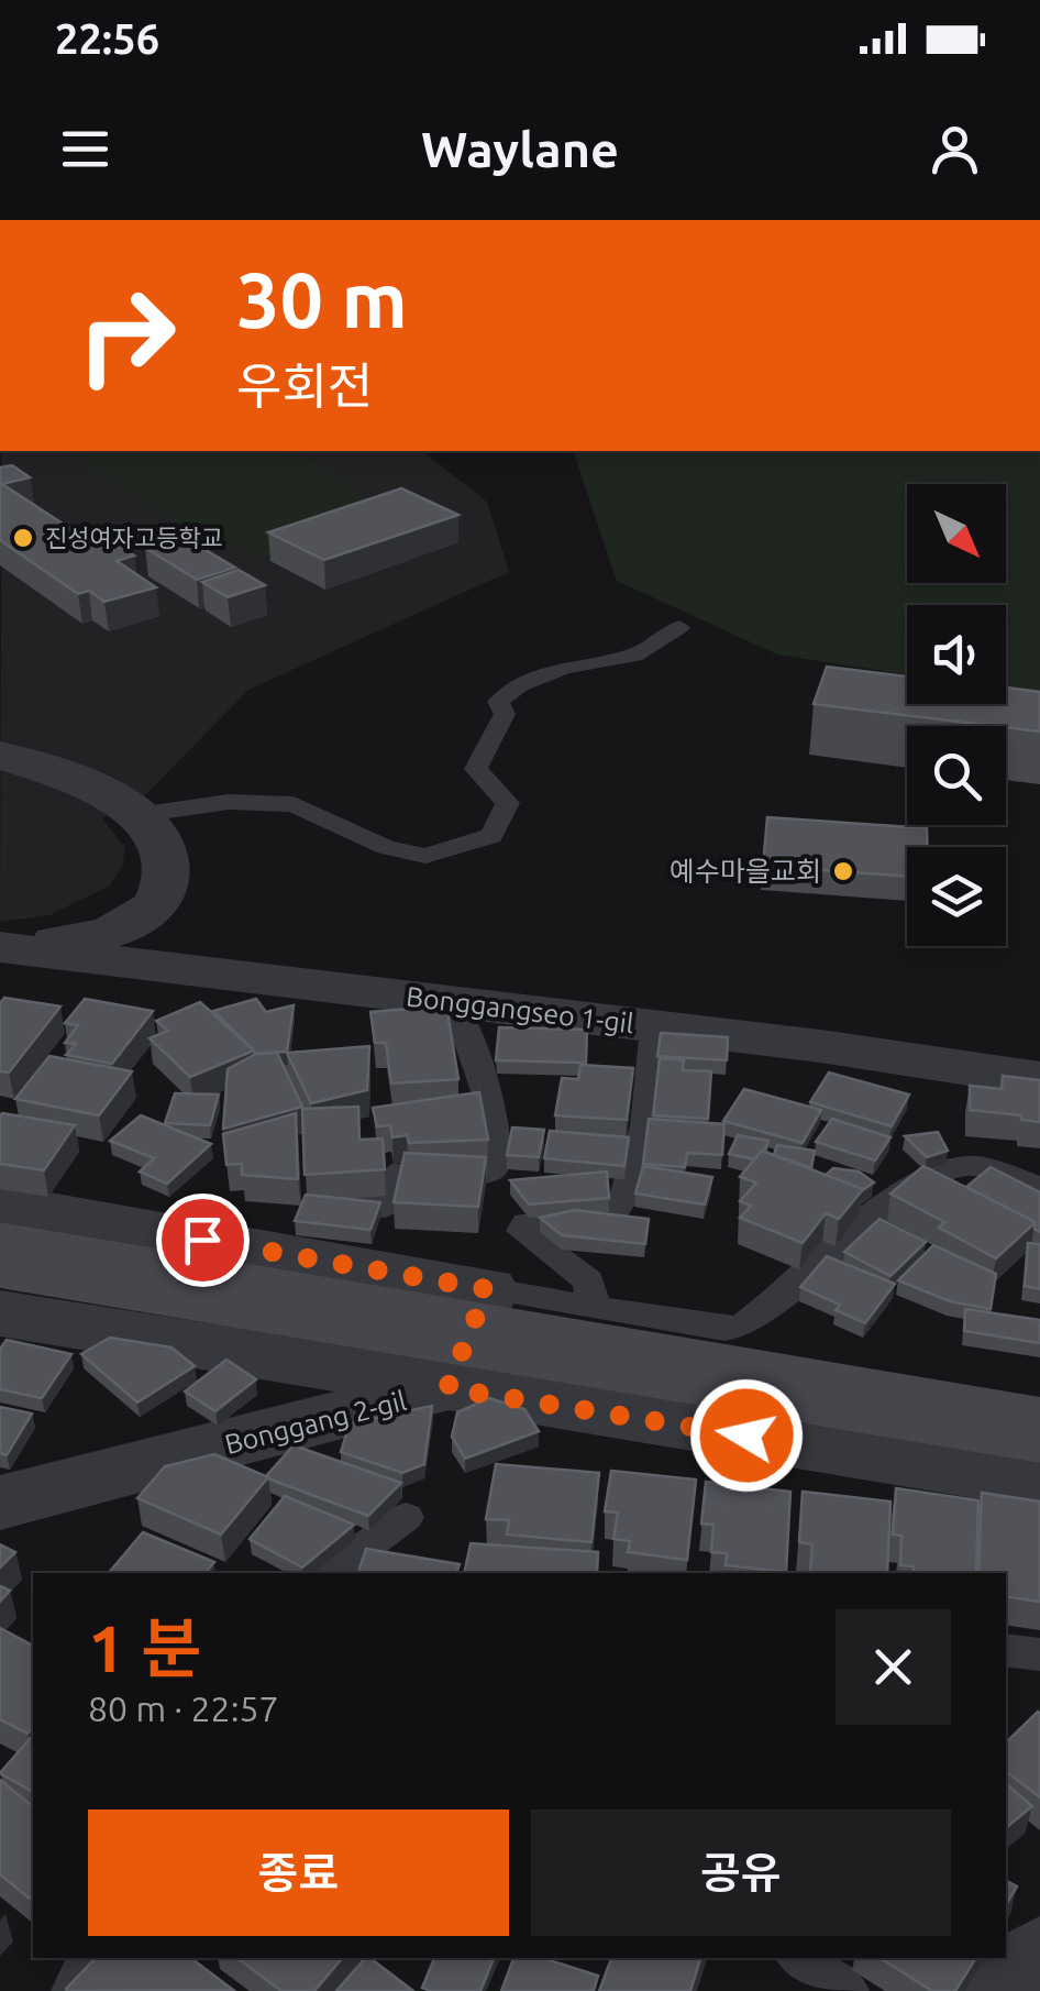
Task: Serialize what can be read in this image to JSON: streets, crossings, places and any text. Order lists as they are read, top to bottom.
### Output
{
  "streets": {
    "street": ["Bonggangseo 1-gil", "Bonggang 2-gil"]
  },
  "places": ["진성여자고등학교", "예수마을교회"],
  "north": "bottom right",
  "page": {
    "status": "22:56",
    "header": "Waylane",
    "turn": ["30 m", "우회전"],
    "heading": ["1 분", "80 m · 22:57"],
    "buttons": ["종료", "공유"]
  }
}
